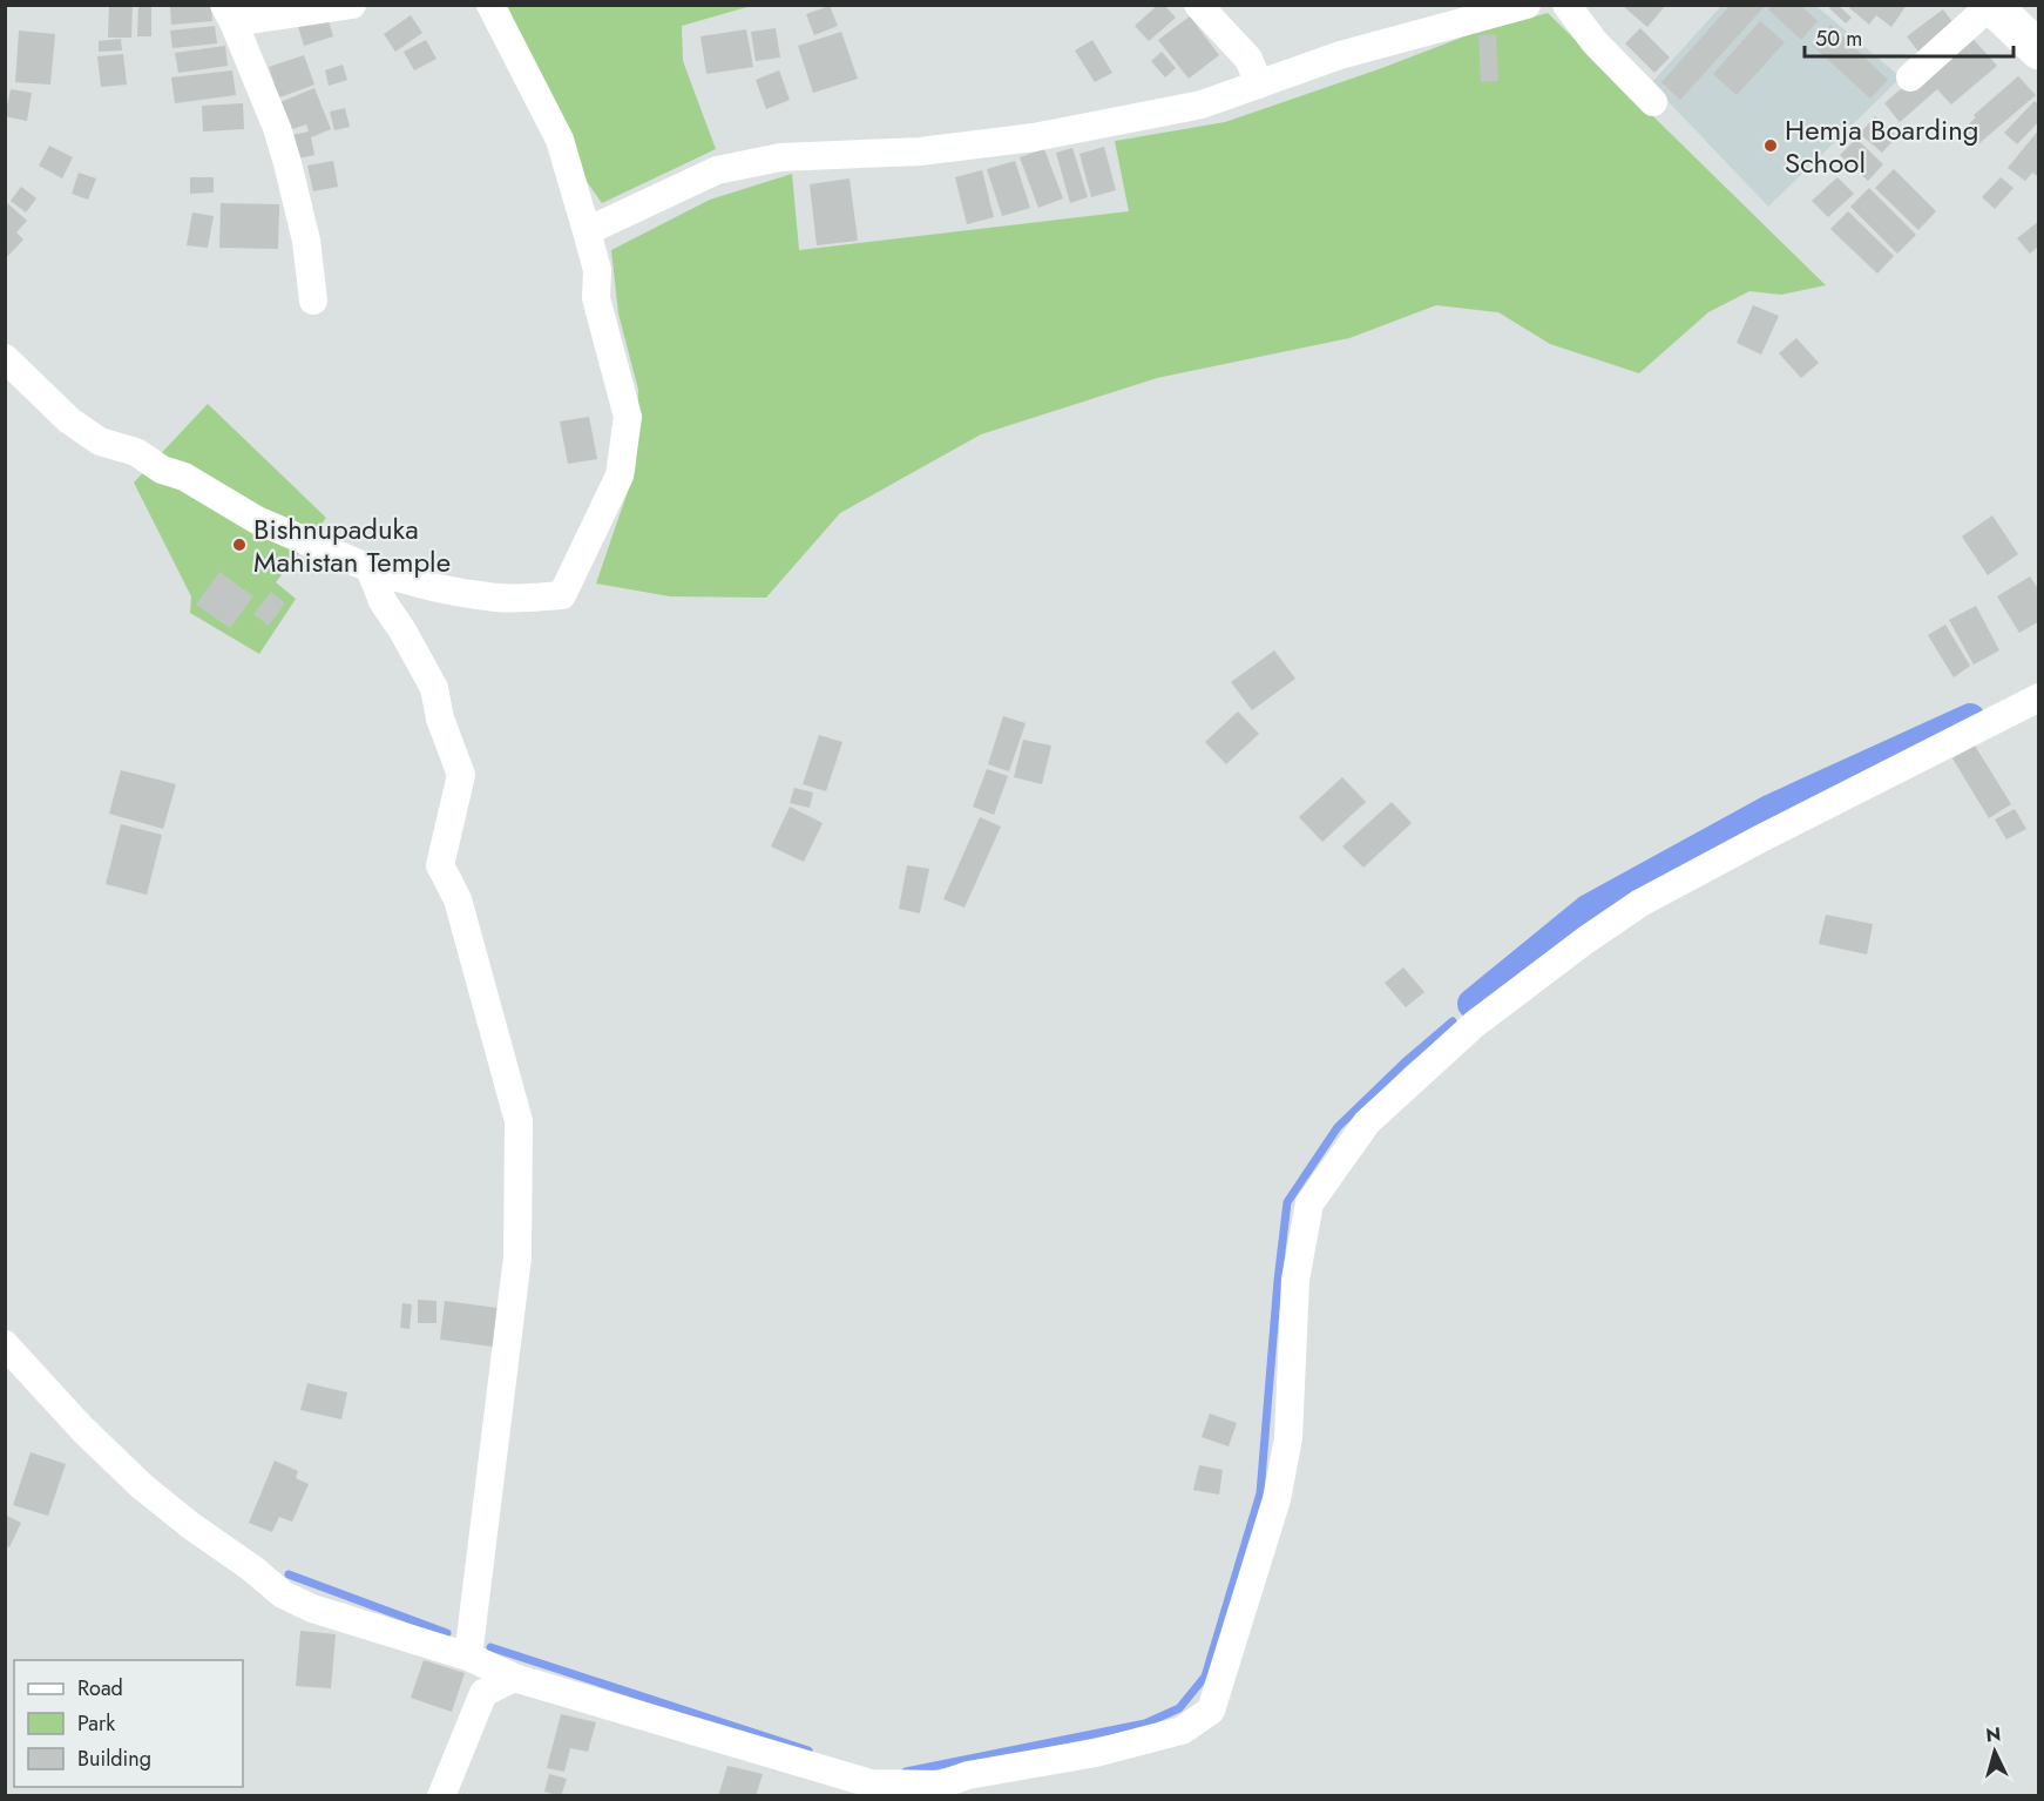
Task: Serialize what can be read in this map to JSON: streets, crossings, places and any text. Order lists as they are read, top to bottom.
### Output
{
  "places": ["Hemja Boarding School", "Bishnupaduka Mahistan Temple"],
  "legend": ["Road", "Park", "Building"],
  "scale_bar": "50 m",
  "north": "top"
}
